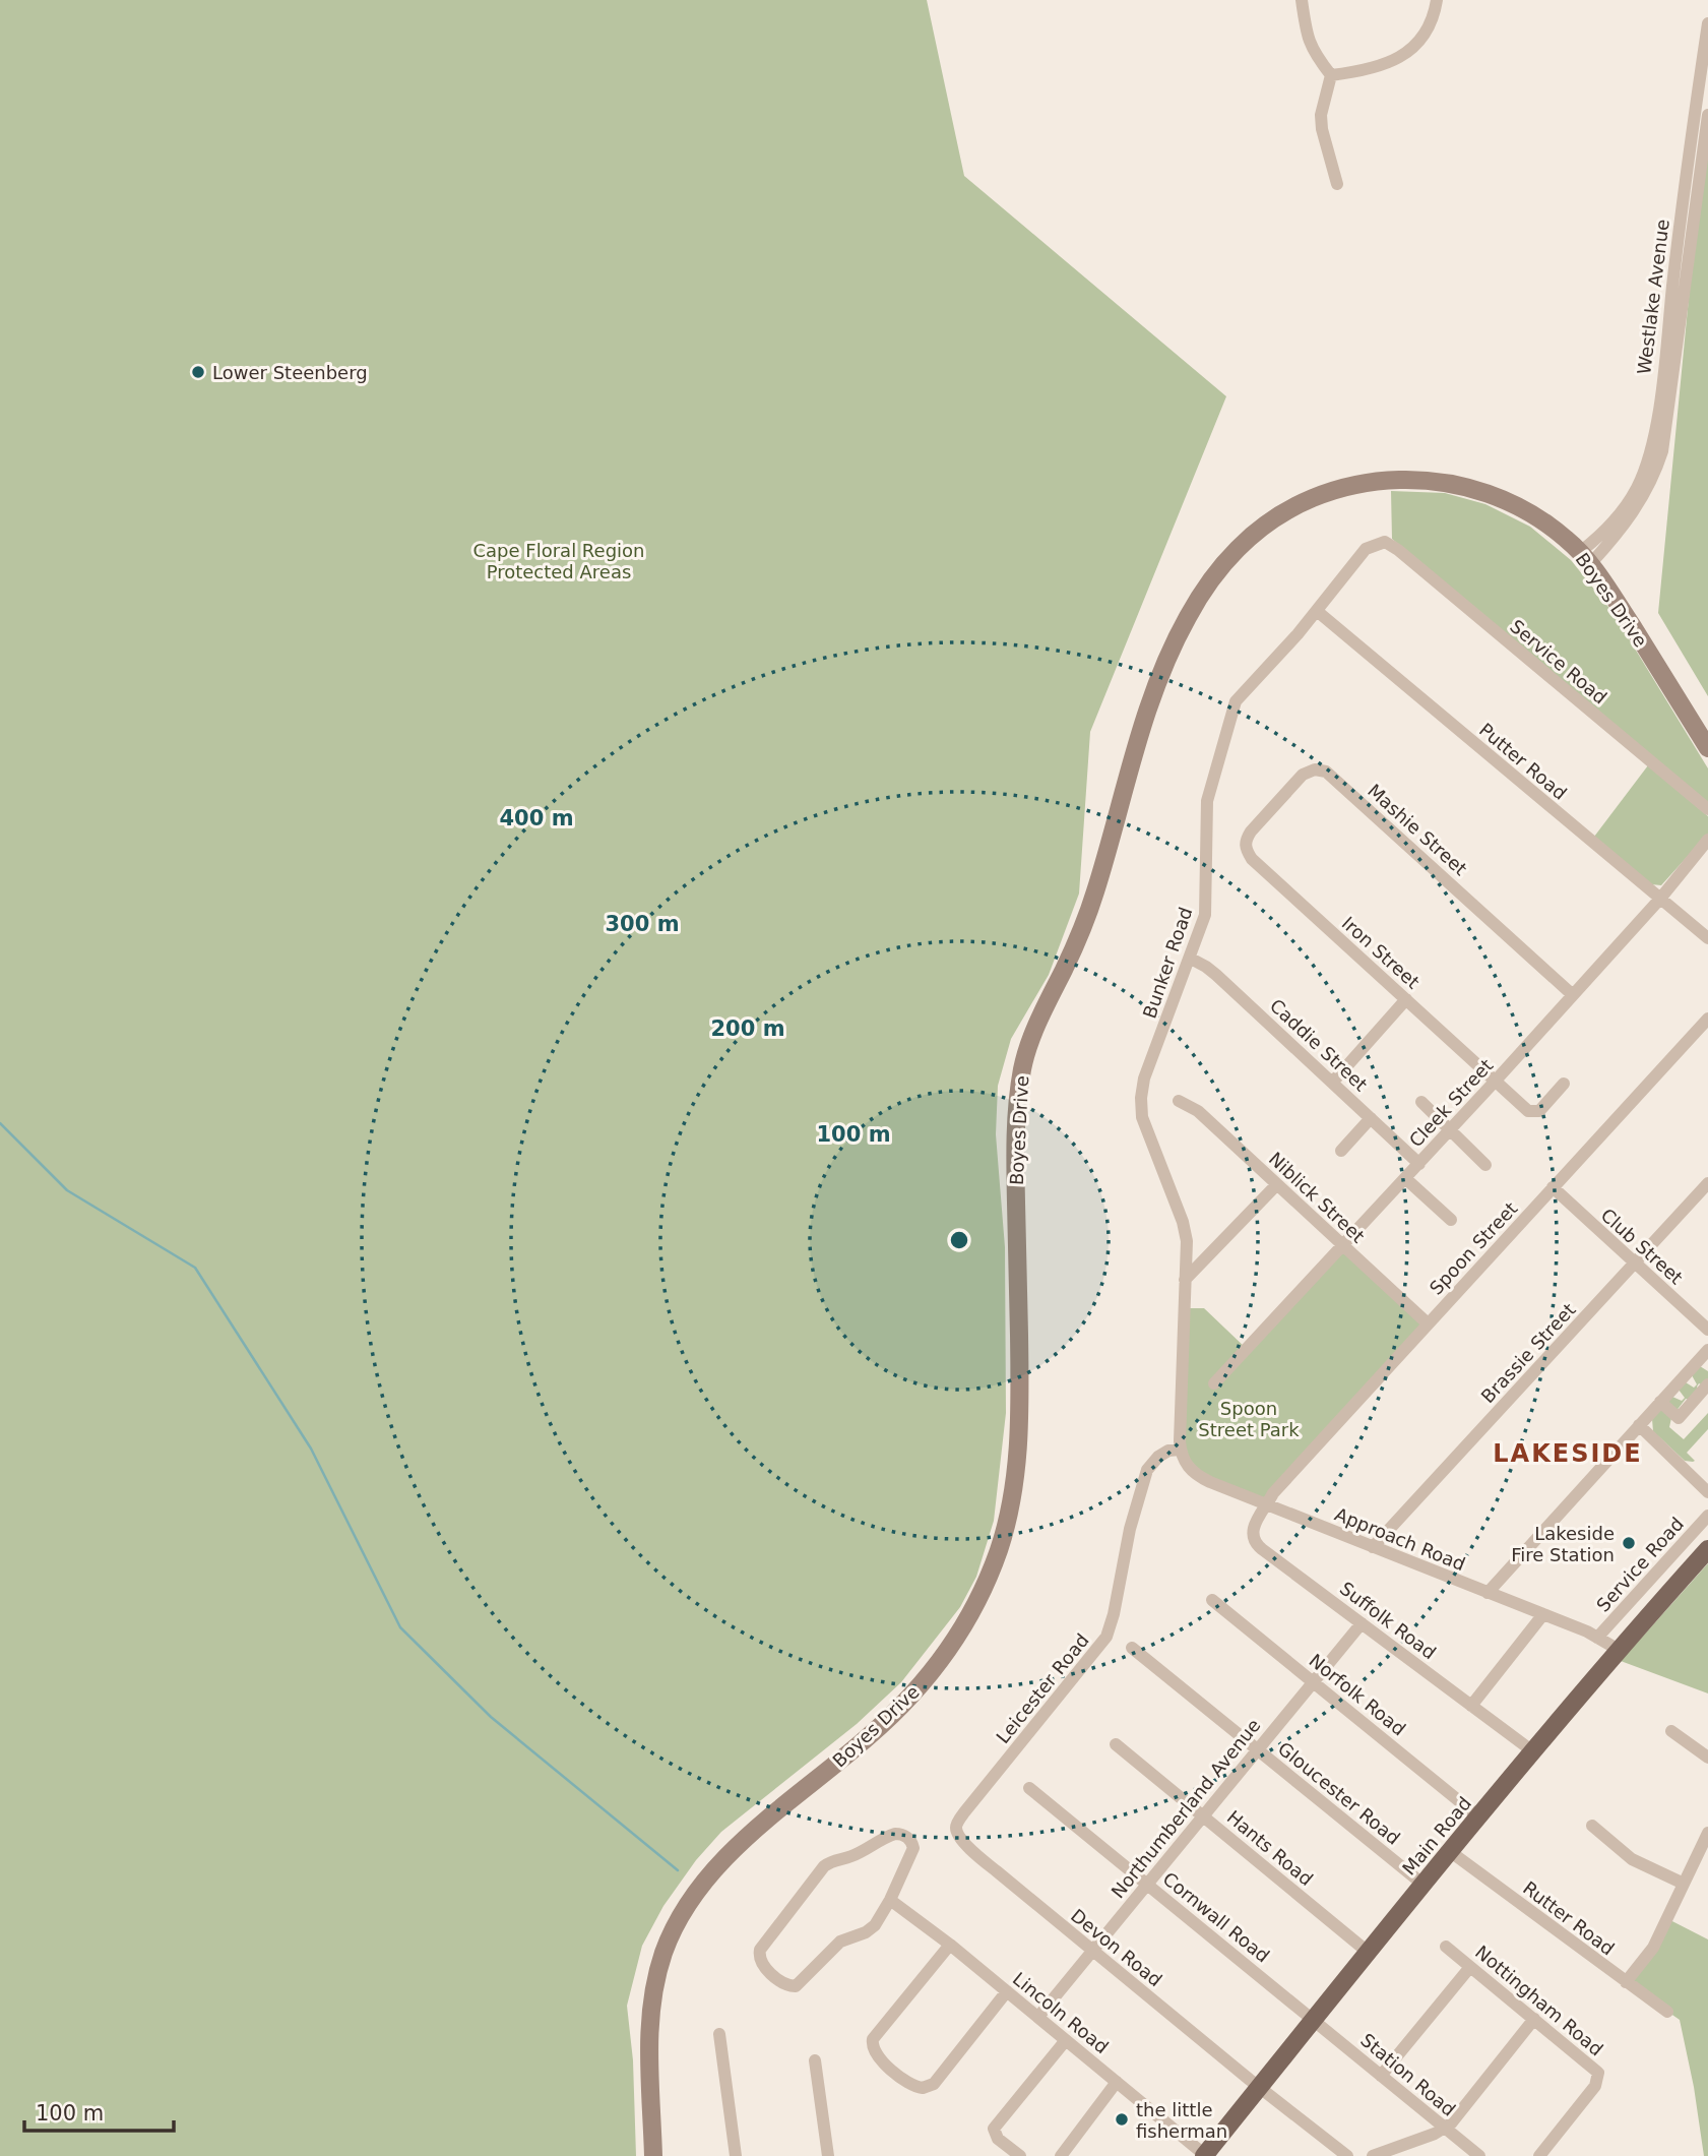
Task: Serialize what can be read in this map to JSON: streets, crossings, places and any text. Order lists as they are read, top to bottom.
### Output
{
  "streets": {
    "main road": ["Boyes Drive", "Main Road"],
    "street": [
      "Westlake Avenue",
      "Service Road",
      "Putter Road",
      "Mashie Street",
      "Iron Street",
      "Bunker Road",
      "Caddie Street",
      "Cleek Street",
      "Niblick Street",
      "Club Street",
      "Spoon Street",
      "Brassie Street",
      "Approach Road",
      "Suffolk Road",
      "Leicester Road",
      "Norfolk Road",
      "Gloucester Road",
      "Northumberland Avenue",
      "Hants Road",
      "Cornwall Road",
      "Rutter Road",
      "Devon Road",
      "Nottingham Road",
      "Lincoln Road",
      "Station Road"
    ]
  },
  "crossings": [
    ["Westlake Avenue", "Boyes Drive"],
    ["Service Road", "Bunker Road"],
    ["Service Road", "Approach Road"],
    ["Putter Road", "Bunker Road"],
    ["Putter Road", "Cleek Street"],
    ["Mashie Street", "Iron Street"],
    ["Mashie Street", "Cleek Street"],
    ["Iron Street", "Cleek Street"],
    ["Bunker Road", "Caddie Street"],
    ["Bunker Road", "Approach Road"],
    ["Bunker Road", "Leicester Road"],
    ["Caddie Street", "Cleek Street"],
    ["Cleek Street", "Niblick Street"],
    ["Niblick Street", "Spoon Street"],
    ["Club Street", "Spoon Street"],
    ["Club Street", "Brassie Street"],
    ["Spoon Street", "Approach Road"],
    ["Spoon Street", "Suffolk Road"],
    ["Brassie Street", "Approach Road"],
    ["Approach Road", "Suffolk Road"],
    ["Approach Road", "Leicester Road"],
    ["Approach Road", "Main Road"],
    ["Suffolk Road", "Northumberland Avenue"],
    ["Suffolk Road", "Main Road"],
    ["Leicester Road", "Devon Road"],
    ["Norfolk Road", "Northumberland Avenue"],
    ["Norfolk Road", "Main Road"],
    ["Gloucester Road", "Northumberland Avenue"],
    ["Gloucester Road", "Main Road"],
    ["Northumberland Avenue", "Hants Road"],
    ["Northumberland Avenue", "Cornwall Road"],
    ["Northumberland Avenue", "Devon Road"],
    ["Northumberland Avenue", "Lincoln Road"],
    ["Main Road", "Hants Road"],
    ["Main Road", "Cornwall Road"],
    ["Main Road", "Rutter Road"],
    ["Main Road", "Devon Road"],
    ["Main Road", "Lincoln Road"],
    ["Main Road", "Station Road"],
    ["Cornwall Road", "Station Road"]
  ],
  "districts": ["LAKESIDE"],
  "parks": ["Cape Floral Region Protected Areas", "Spoon Street Park"],
  "places": ["Lower Steenberg", "Lakeside Fire Station", "the little fisherman"],
  "scale_bar": "100 m",
  "rings": [
    "400 m",
    "300 m",
    "200 m",
    "100 m"
  ]
}
